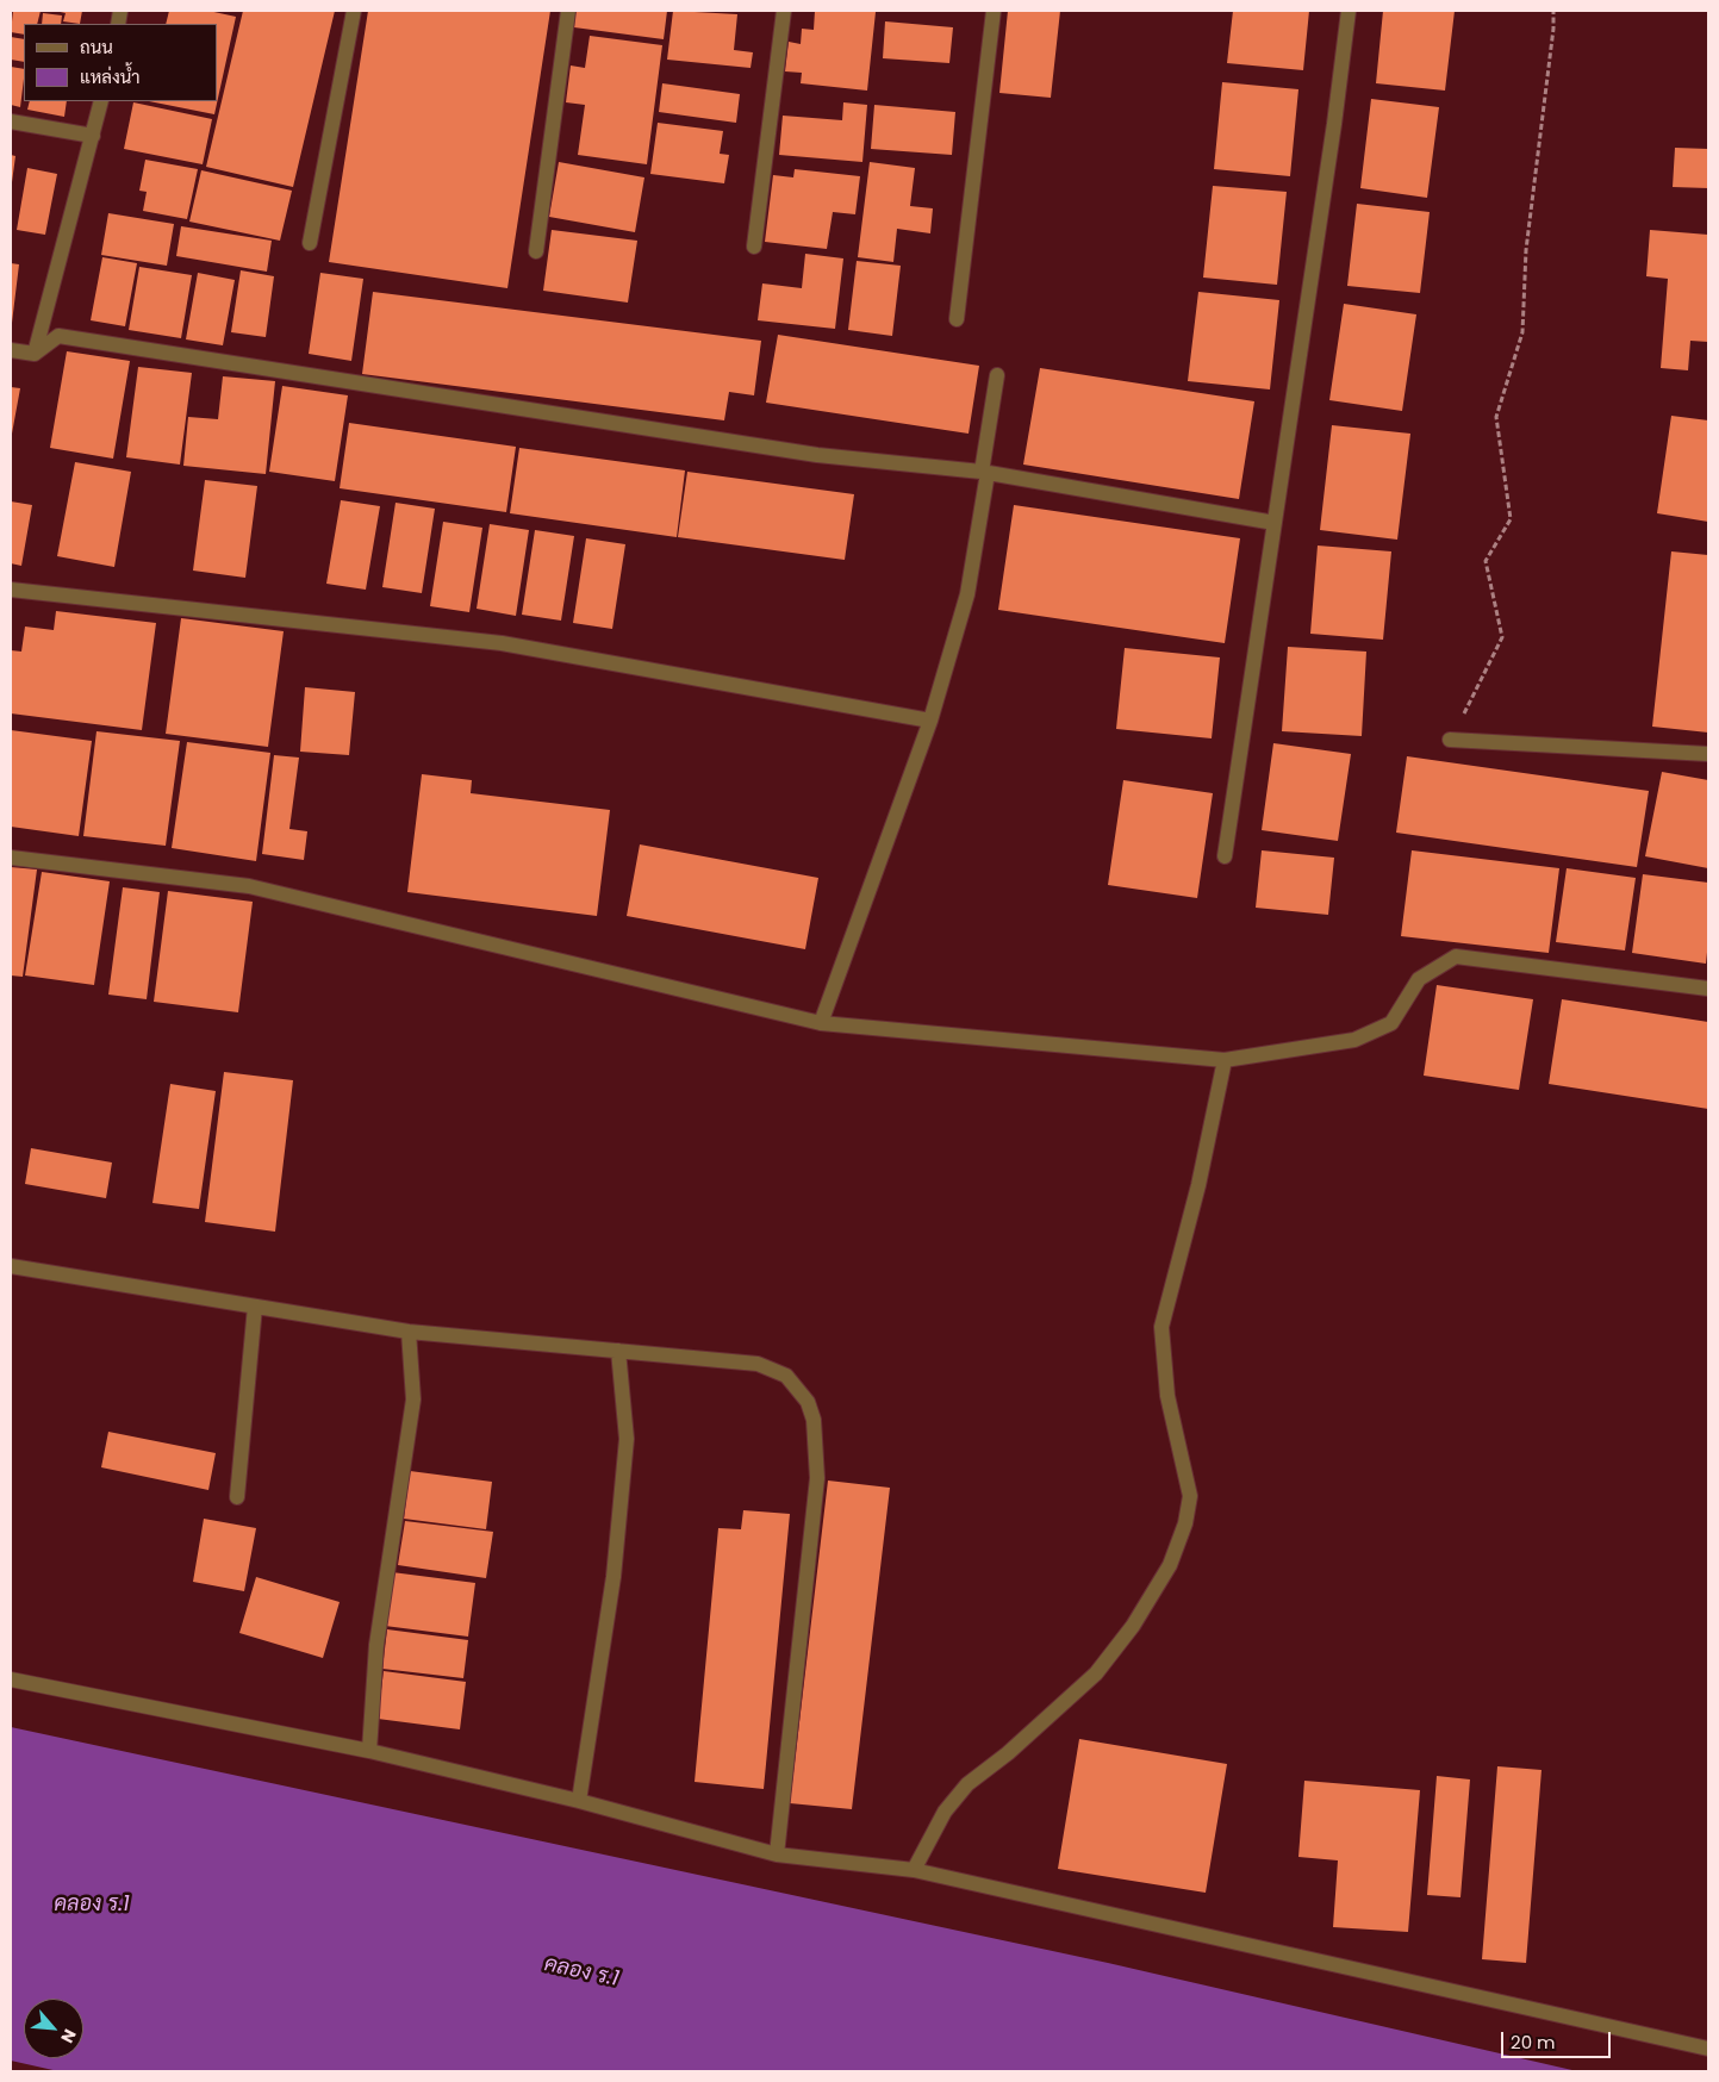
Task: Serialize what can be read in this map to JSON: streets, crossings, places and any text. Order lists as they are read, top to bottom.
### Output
{
  "water": ["คลอง ร.1"],
  "legend": ["ถนน", "แหล่งน้ำ"],
  "scale_bar": "20 m",
  "north": "bottom right"
}
